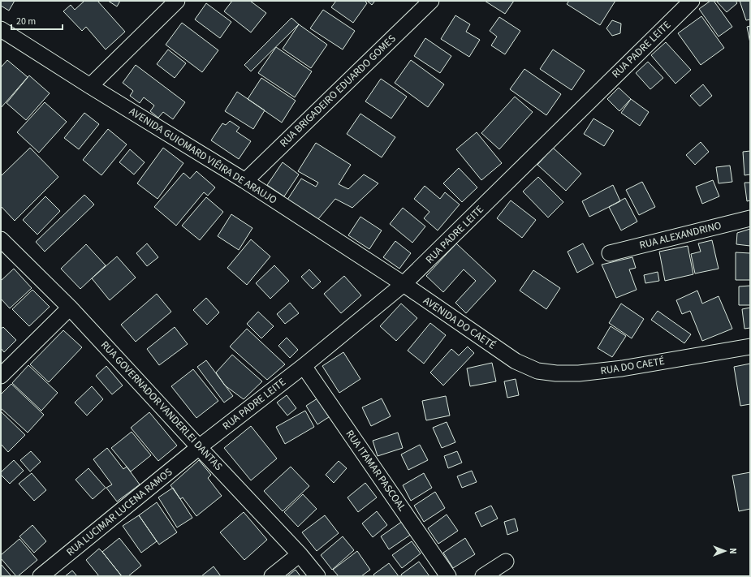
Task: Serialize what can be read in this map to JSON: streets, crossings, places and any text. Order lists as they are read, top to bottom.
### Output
{
  "streets": {
    "street": [
      "RUA PADRE LEITE",
      "RUA BRIGADEIRO EDUARDO GOMES",
      "AVENIDA GUIOMARD VIÊIRA DE ARAUJO",
      "RUA ALEXANDRINO",
      "AVENIDA DO CAETÉ",
      "RUA DO CAETÉ",
      "RUA GOVERNADOR VANDERLEI DANTAS",
      "RUA ITAMAR PASCOAL",
      "RUA LUCIMAR LUCENA RAMOS"
    ]
  },
  "crossings": [
    ["RUA PADRE LEITE", "AVENIDA GUIOMARD VIÊIRA DE ARAUJO"],
    ["RUA PADRE LEITE", "AVENIDA DO CAETÉ"],
    ["RUA PADRE LEITE", "RUA GOVERNADOR VANDERLEI DANTAS"],
    ["RUA PADRE LEITE", "RUA ITAMAR PASCOAL"],
    ["RUA PADRE LEITE", "RUA LUCIMAR LUCENA RAMOS"],
    ["RUA BRIGADEIRO EDUARDO GOMES", "AVENIDA GUIOMARD VIÊIRA DE ARAUJO"],
    ["AVENIDA GUIOMARD VIÊIRA DE ARAUJO", "AVENIDA DO CAETÉ"],
    ["AVENIDA DO CAETÉ", "RUA DO CAETÉ"],
    ["RUA GOVERNADOR VANDERLEI DANTAS", "RUA LUCIMAR LUCENA RAMOS"]
  ],
  "scale_bar": "20 m",
  "north": "right"
}
